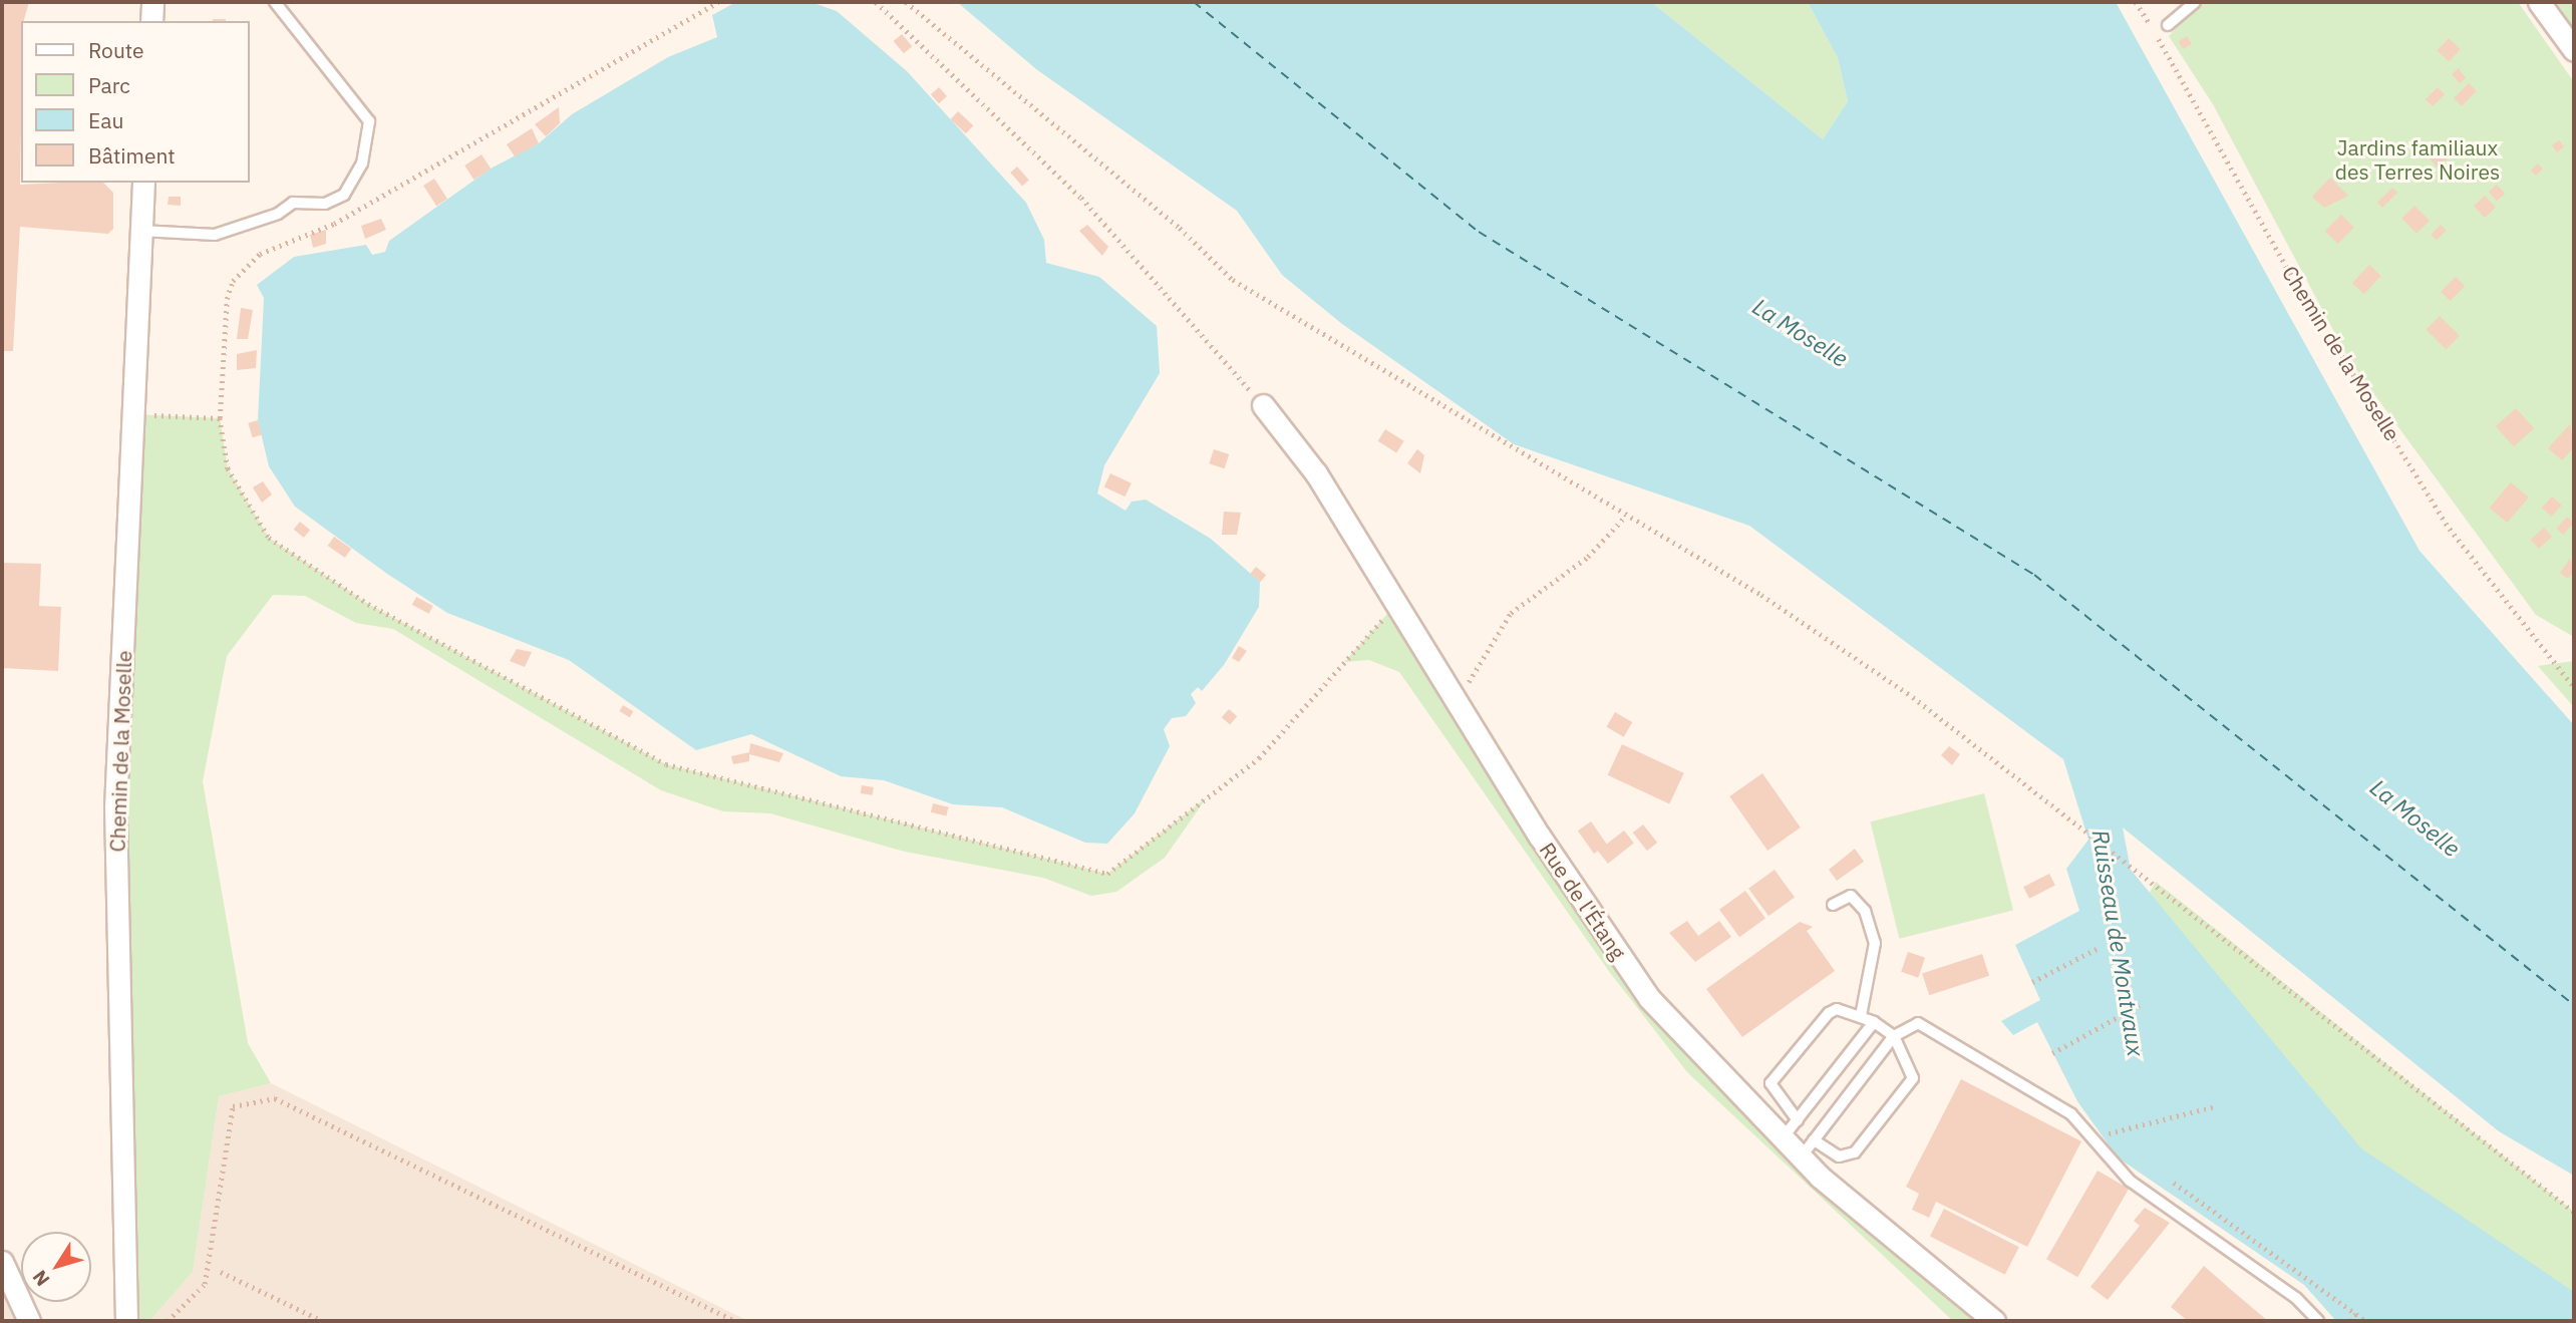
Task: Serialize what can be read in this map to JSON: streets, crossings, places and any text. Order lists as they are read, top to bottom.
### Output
{
  "streets": {
    "street": ["Chemin de la Moselle", "Rue de l'Étang"]
  },
  "water": ["La Moselle", "Ruisseau de Montvaux"],
  "parks": ["Jardins familiaux des Terres Noires"],
  "legend": [
    "Route",
    "Parc",
    "Eau",
    "Bâtiment"
  ],
  "north": "bottom left"
}
